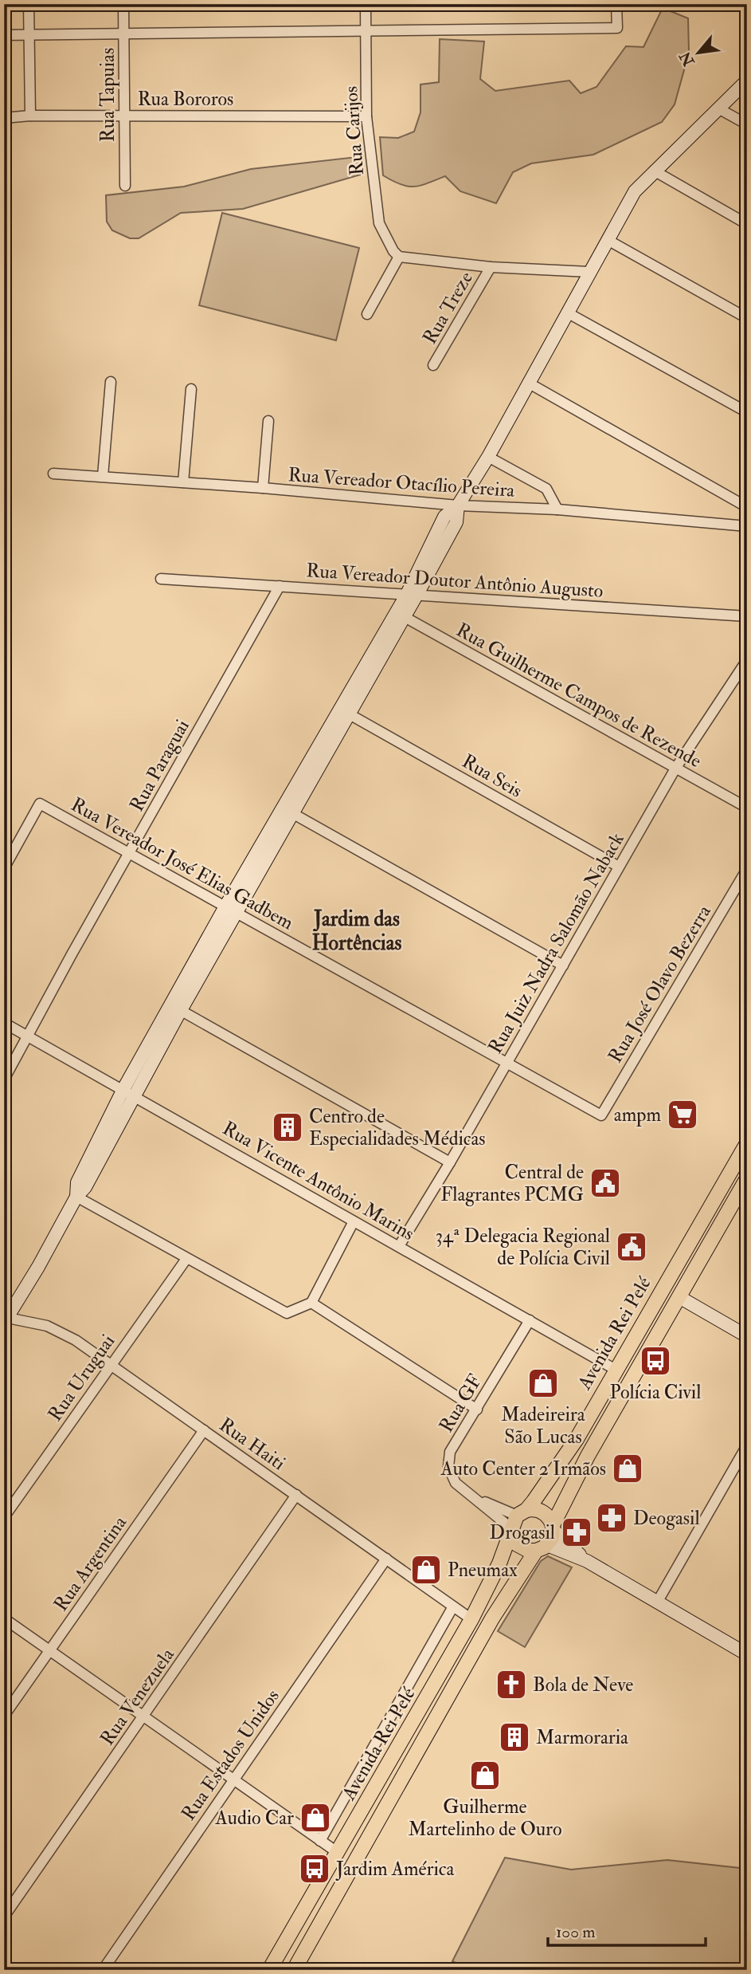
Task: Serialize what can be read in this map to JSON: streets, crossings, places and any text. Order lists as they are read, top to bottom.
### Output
{
  "streets": {
    "main road": ["Avenida Rei Pelé"],
    "street": [
      "Rua Tapuias",
      "Rua Bororos",
      "Rua Carijos",
      "Rua Treze",
      "Rua Vereador Otacílio Pereira",
      "Rua Vereador Doutor Antônio Augusto",
      "Rua Guilherme Campos de Rezende",
      "Rua Paraguai",
      "Rua Seis",
      "Rua Vereador José Elias Gadbem",
      "Rua Juiz Nadra Salomão Naback",
      "Rua José Olavo Bezerra",
      "Rua Vicente Antônio Marins",
      "Rua Uruguai",
      "Rua GF",
      "Rua Haiti",
      "Rua Argentina",
      "Rua Venezuela",
      "Rua Estados Unidos"
    ]
  },
  "crossings": [
    ["Rua Tapuias", "Rua Bororos"],
    ["Rua Bororos", "Rua Carijos"],
    ["Rua Vereador Doutor Antônio Augusto", "Rua Paraguai"],
    ["Rua Guilherme Campos de Rezende", "Rua Juiz Nadra Salomão Naback"],
    ["Rua Paraguai", "Rua Vereador José Elias Gadbem"],
    ["Rua Paraguai", "Rua Vicente Antônio Marins"],
    ["Rua Seis", "Rua Juiz Nadra Salomão Naback"],
    ["Rua Vereador José Elias Gadbem", "Rua Juiz Nadra Salomão Naback"],
    ["Rua Vereador José Elias Gadbem", "Rua José Olavo Bezerra"],
    ["Rua Juiz Nadra Salomão Naback", "Rua Vicente Antônio Marins"],
    ["Rua Vicente Antônio Marins", "Avenida Rei Pelé"],
    ["Rua Vicente Antônio Marins", "Rua GF"],
    ["Avenida Rei Pelé", "Rua GF"],
    ["Avenida Rei Pelé", "Rua Haiti"],
    ["Rua Uruguai", "Rua Haiti"],
    ["Rua Haiti", "Rua Argentina"],
    ["Rua Haiti", "Rua Venezuela"],
    ["Rua Haiti", "Rua Estados Unidos"]
  ],
  "districts": ["Jardim das Hortências"],
  "places": {
    "supermarket": ["ampm"],
    "building": ["Centro de Especialidades Médicas", "Marmoraria"],
    "public building": ["Central de Flagrantes PCMG", "34ª Delegacia Regional de Polícia Civil"],
    "bus stop": ["Polícia Civil", "Jardim América"],
    "shop": [
      "Madeireira São Lucas",
      "Auto Center 2 Irmãos",
      "Pneumax",
      "Guilherme Martelinho de Ouro",
      "Audio Car"
    ],
    "pharmacy": ["Deogasil", "Drogasil"],
    "church": ["Bola de Neve"]
  },
  "scale_bar": "100 m",
  "north": "bottom left"
}
